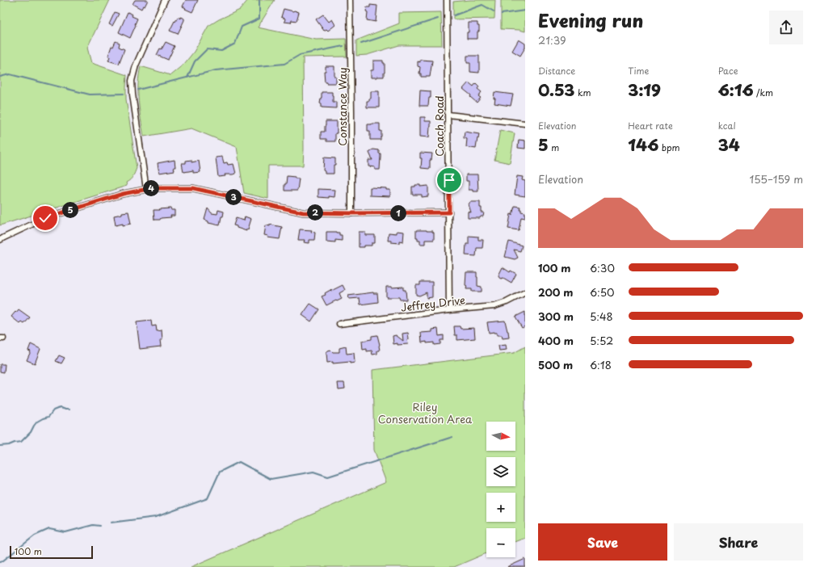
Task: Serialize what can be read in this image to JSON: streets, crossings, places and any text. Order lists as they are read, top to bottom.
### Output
{
  "streets": {
    "street": ["Constance Way", "Coach Road", "Jeffrey Drive"]
  },
  "crossings": [
    ["Coach Road", "Jeffrey Drive"]
  ],
  "parks": ["Riley Conservation Area"],
  "scale_bar": "100 m",
  "north": "right",
  "page": {
    "heading": ["Evening run", "21:39"],
    "stats": [
      ["Distance", "0.53 km"],
      ["Time", "3:19"],
      ["Pace", "6:16 /km"],
      ["Elevation", "5 m"],
      ["Heart rate", "146 bpm"],
      ["kcal", "34"]
    ],
    "chart": ["Elevation", "155–159 m"],
    "pins": [
      "4",
      "3",
      "5",
      "2",
      "1"
    ],
    "list": [
      {
        "name": "100 m",
        "note": "6:30"
      },
      {
        "name": "200 m",
        "note": "6:50"
      },
      {
        "name": "300 m",
        "note": "5:48"
      },
      {
        "name": "400 m",
        "note": "5:52"
      },
      {
        "name": "500 m",
        "note": "6:18"
      }
    ],
    "map_buttons": ["+", "−"],
    "buttons": ["Save", "Share"],
    "scale": "100 m"
  }
}
